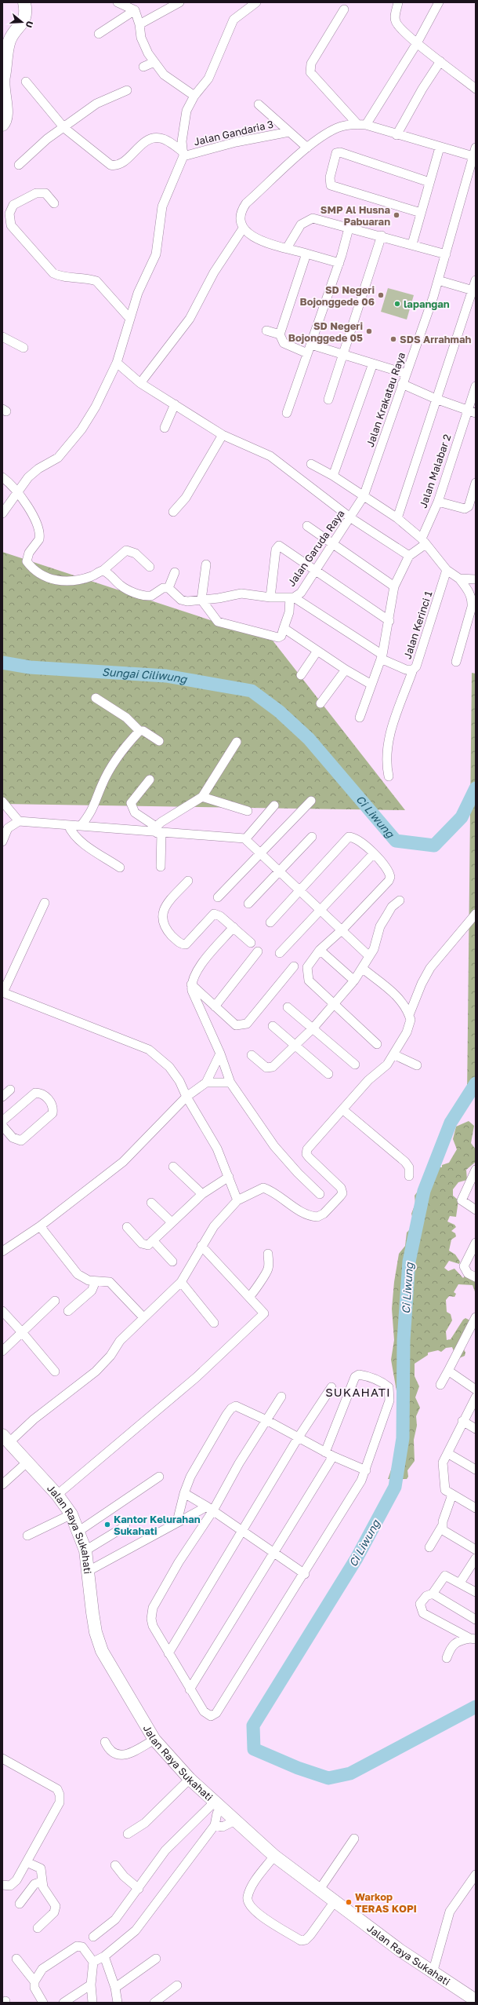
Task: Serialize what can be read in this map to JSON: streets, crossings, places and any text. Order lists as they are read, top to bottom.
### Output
{
  "streets": {
    "main road": ["Jalan Raya Sukahati"],
    "street": [
      "Jalan Gandaria 3",
      "Jalan Krakatau Raya",
      "Jalan Malabar 2",
      "Jalan Garuda Raya",
      "Jalan Kerinci 1"
    ]
  },
  "crossings": [
    ["Jalan Krakatau Raya", "Jalan Garuda Raya"],
    ["Jalan Garuda Raya", "Jalan Kerinci 1"]
  ],
  "districts": ["SUKAHATI"],
  "water": ["Sungai Ciliwung", "Ci Liwung"],
  "places": [
    "SMP Al Husna Pabuaran",
    "SD Negeri Bojonggede 06",
    "lapangan",
    "SD Negeri Bojonggede 05",
    "SDS Arrahmah",
    "Kantor Kelurahan Sukahati",
    "Warkop TERAS KOPI"
  ],
  "north": "right"
}
